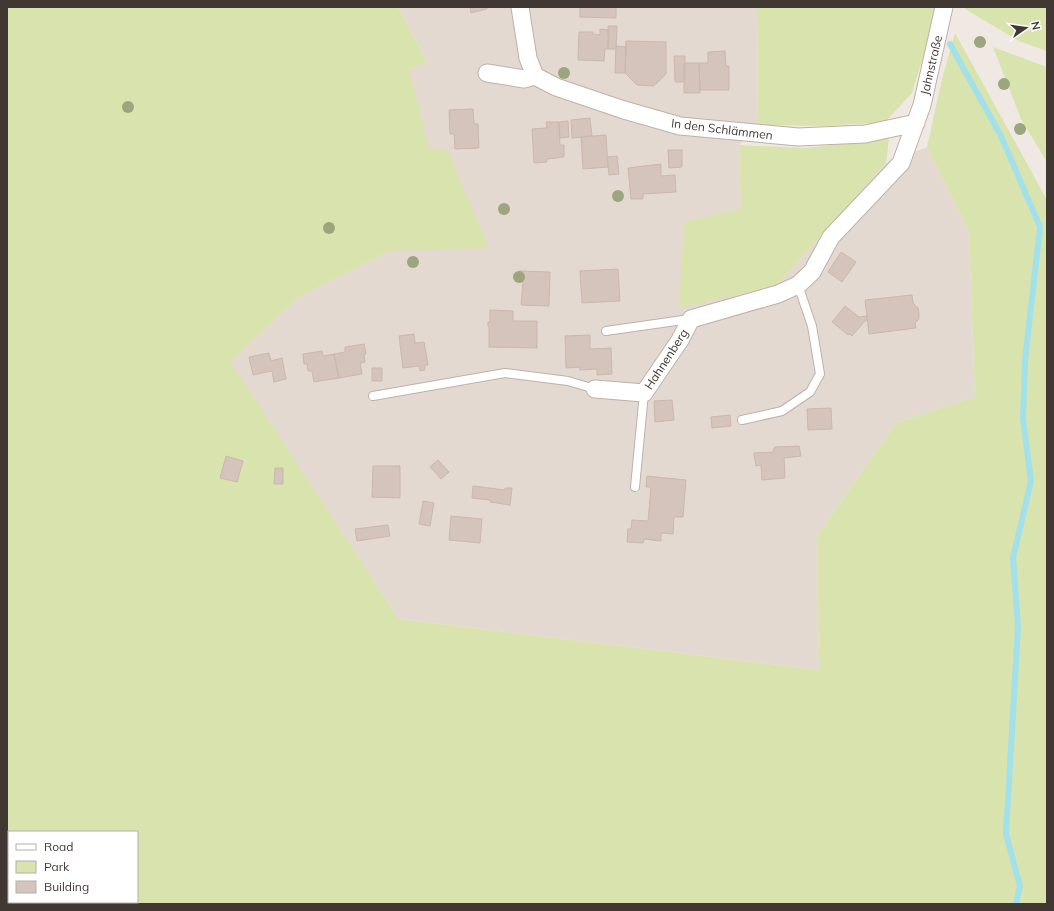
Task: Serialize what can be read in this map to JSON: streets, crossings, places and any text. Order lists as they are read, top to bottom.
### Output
{
  "streets": {
    "street": ["Jahnstraße", "In den Schlämmen", "Hahnenberg"]
  },
  "crossings": [
    ["Jahnstraße", "In den Schlämmen"],
    ["Jahnstraße", "Hahnenberg"],
    ["In den Schlämmen", "Hahnenberg"]
  ],
  "legend": ["Road", "Park", "Building"],
  "north": "right"
}
